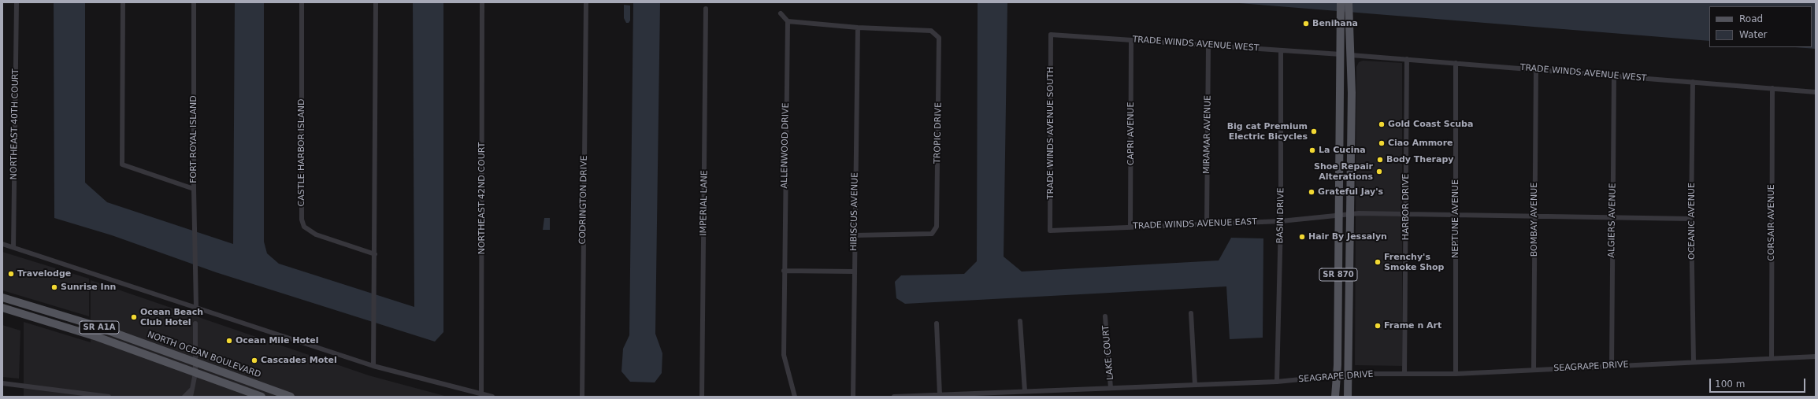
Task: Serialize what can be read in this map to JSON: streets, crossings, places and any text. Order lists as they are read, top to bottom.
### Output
{
  "streets": {
    "main road": ["SR 870", "SR A1A", "NORTH OCEAN BOULEVARD"],
    "street": [
      "TRADE WINDS AVENUE WEST",
      "NORTHEAST 40TH COURT",
      "TROPIC DRIVE",
      "TRADE WINDS AVENUE SOUTH",
      "CAPRI AVENUE",
      "MIRAMAR AVENUE",
      "FORT ROYAL ISLAND",
      "ALLENWOOD DRIVE",
      "CASTLE HARBOR ISLAND",
      "NORTHEAST 42ND COURT",
      "CODRINGTON DRIVE",
      "IMPERIAL LANE",
      "HARBOR DRIVE",
      "HIBISCUS AVENUE",
      "BASIN DRIVE",
      "NEPTUNE AVENUE",
      "BOMBAY AVENUE",
      "ALGIERS AVENUE",
      "OCEANIC AVENUE",
      "CORSAIR AVENUE",
      "TRADE WINDS AVENUE EAST",
      "LAKE COURT",
      "SEAGRAPE DRIVE"
    ]
  },
  "crossings": [
    ["TRADE WINDS AVENUE WEST", "TRADE WINDS AVENUE SOUTH"],
    ["TRADE WINDS AVENUE WEST", "CAPRI AVENUE"],
    ["TRADE WINDS AVENUE WEST", "MIRAMAR AVENUE"],
    ["TRADE WINDS AVENUE WEST", "HARBOR DRIVE"],
    ["TRADE WINDS AVENUE WEST", "BASIN DRIVE"],
    ["TRADE WINDS AVENUE WEST", "NEPTUNE AVENUE"],
    ["TRADE WINDS AVENUE WEST", "BOMBAY AVENUE"],
    ["TRADE WINDS AVENUE WEST", "ALGIERS AVENUE"],
    ["TRADE WINDS AVENUE WEST", "OCEANIC AVENUE"],
    ["TRADE WINDS AVENUE WEST", "CORSAIR AVENUE"],
    ["TRADE WINDS AVENUE WEST", "SR 870"],
    ["TROPIC DRIVE", "HIBISCUS AVENUE"],
    ["TRADE WINDS AVENUE SOUTH", "TRADE WINDS AVENUE EAST"],
    ["CAPRI AVENUE", "TRADE WINDS AVENUE EAST"],
    ["MIRAMAR AVENUE", "TRADE WINDS AVENUE EAST"],
    ["HARBOR DRIVE", "TRADE WINDS AVENUE EAST"],
    ["HARBOR DRIVE", "SEAGRAPE DRIVE"],
    ["BASIN DRIVE", "TRADE WINDS AVENUE EAST"],
    ["BASIN DRIVE", "SEAGRAPE DRIVE"],
    ["NEPTUNE AVENUE", "SEAGRAPE DRIVE"],
    ["BOMBAY AVENUE", "SEAGRAPE DRIVE"],
    ["ALGIERS AVENUE", "SEAGRAPE DRIVE"],
    ["OCEANIC AVENUE", "SEAGRAPE DRIVE"],
    ["CORSAIR AVENUE", "SEAGRAPE DRIVE"],
    ["TRADE WINDS AVENUE EAST", "SR 870"],
    ["SR 870", "SEAGRAPE DRIVE"],
    ["LAKE COURT", "SEAGRAPE DRIVE"]
  ],
  "places": [
    "Benihana",
    "Gold Coast Scuba",
    "Big cat Premium Electric Bicycles",
    "Ciao Ammore",
    "La Cucina",
    "Body Therapy",
    "Shoe Repair Alterations",
    "Grateful Jay's",
    "Hair By Jessalyn",
    "Frenchy's Smoke Shop",
    "Travelodge",
    "Sunrise Inn",
    "Ocean Beach Club Hotel",
    "Frame n Art",
    "Ocean Mile Hotel",
    "Cascades Motel"
  ],
  "legend": ["Road", "Water"],
  "scale_bar": "100 m"
}
